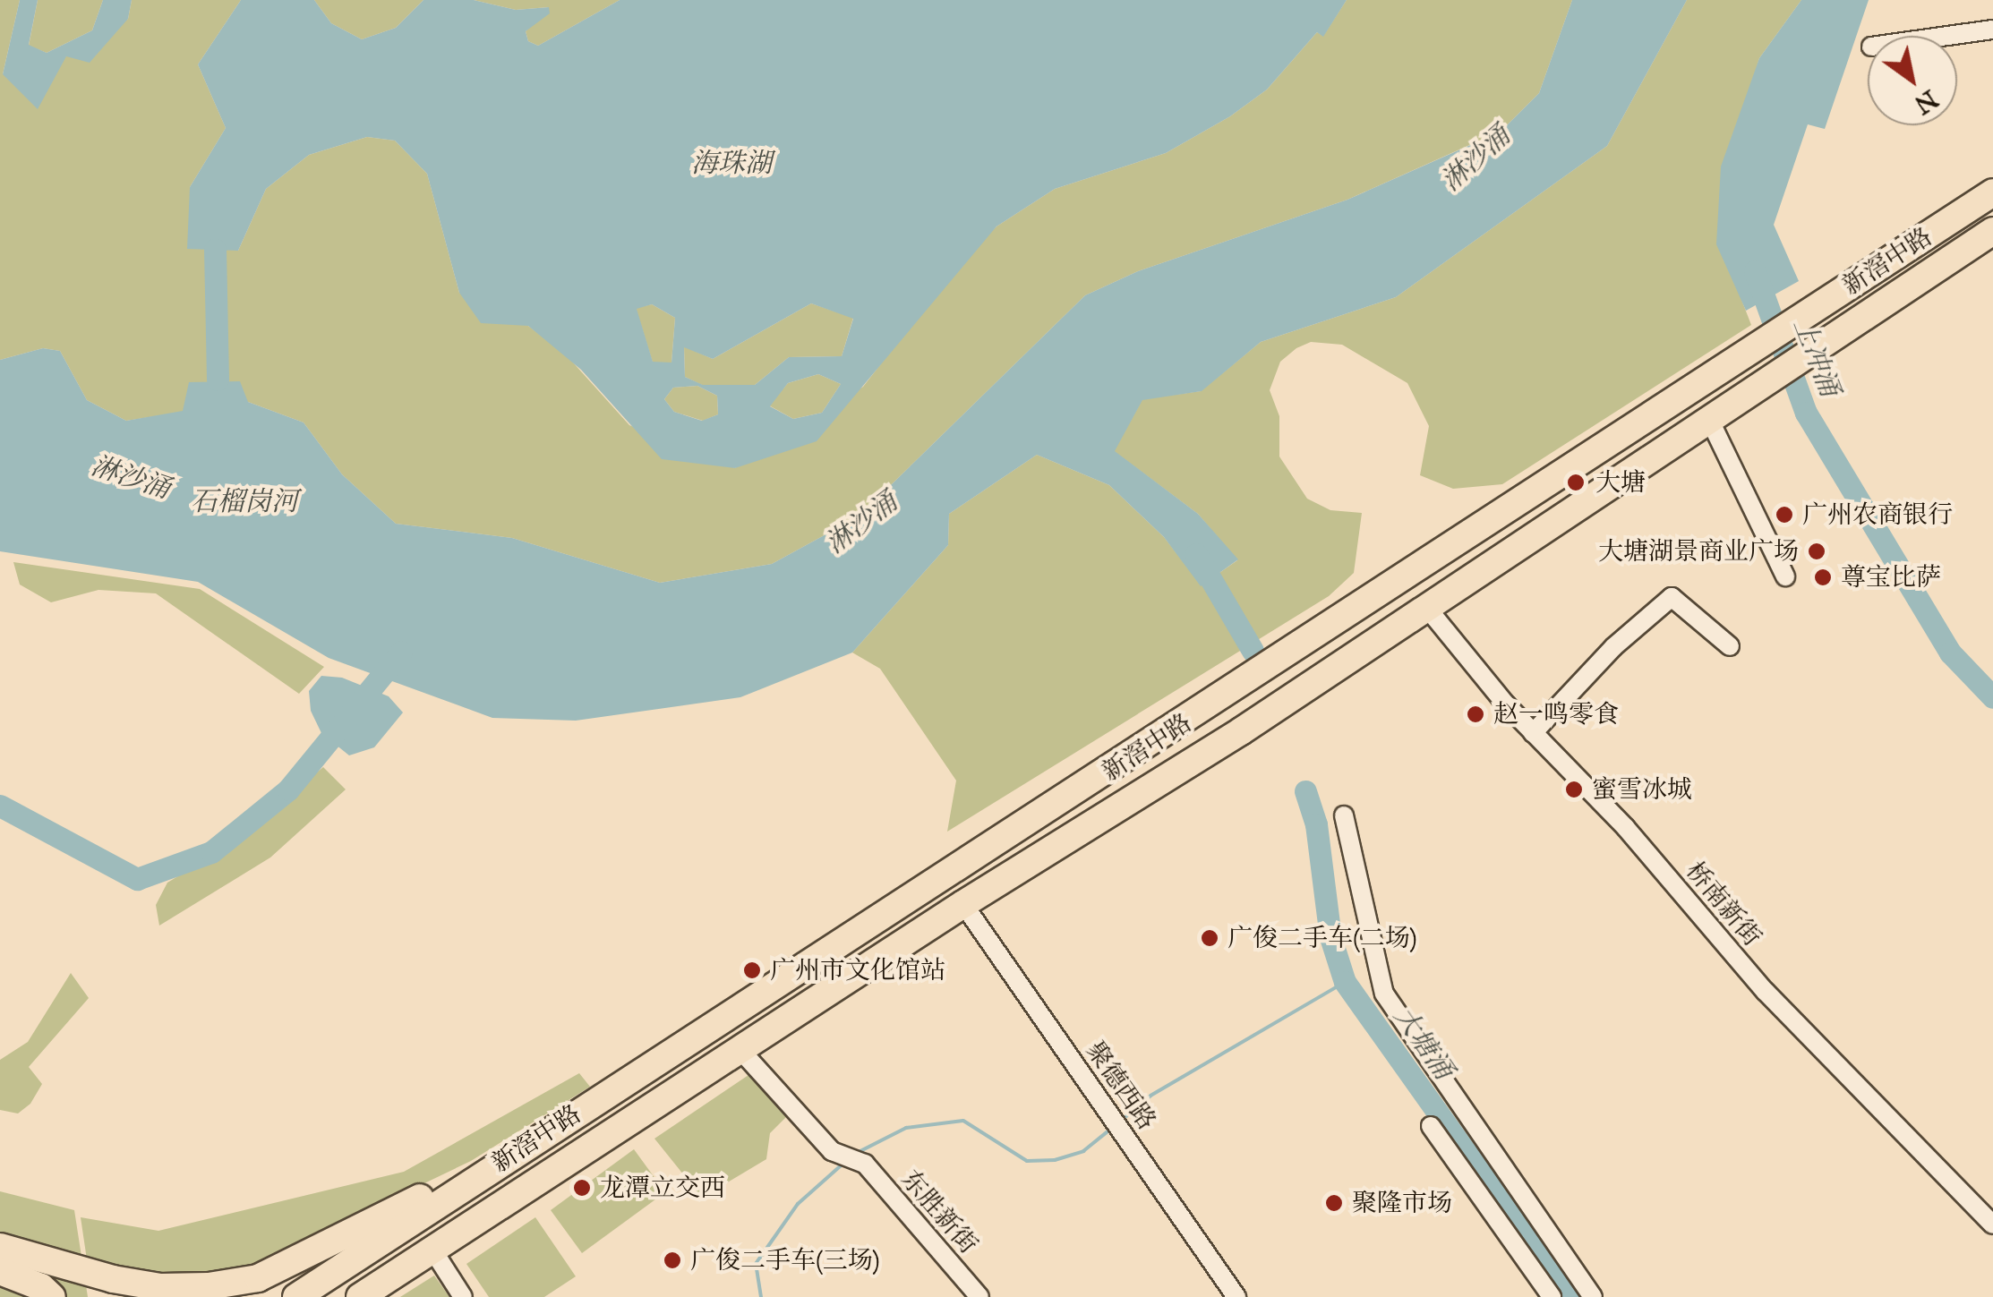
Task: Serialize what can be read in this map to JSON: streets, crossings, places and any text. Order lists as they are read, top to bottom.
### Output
{
  "streets": {
    "highway": ["新滘中路"],
    "street": ["桥南新街", "聚德西路", "东胜新街"]
  },
  "crossings": [
    ["新滘中路", "桥南新街"],
    ["新滘中路", "聚德西路"],
    ["新滘中路", "东胜新街"]
  ],
  "water": [
    "淋沙涌",
    "海珠湖",
    "上冲涌",
    "石榴岗河",
    "大塘涌"
  ],
  "places": [
    "大塘",
    "广州农商银行",
    "大塘湖景商业广场",
    "尊宝比萨",
    "赵一鸣零食",
    "蜜雪冰城",
    "广俊二手车(二场)",
    "广州市文化馆站",
    "龙潭立交西",
    "聚隆市场",
    "广俊二手车(三场)"
  ],
  "north": "bottom right"
}
